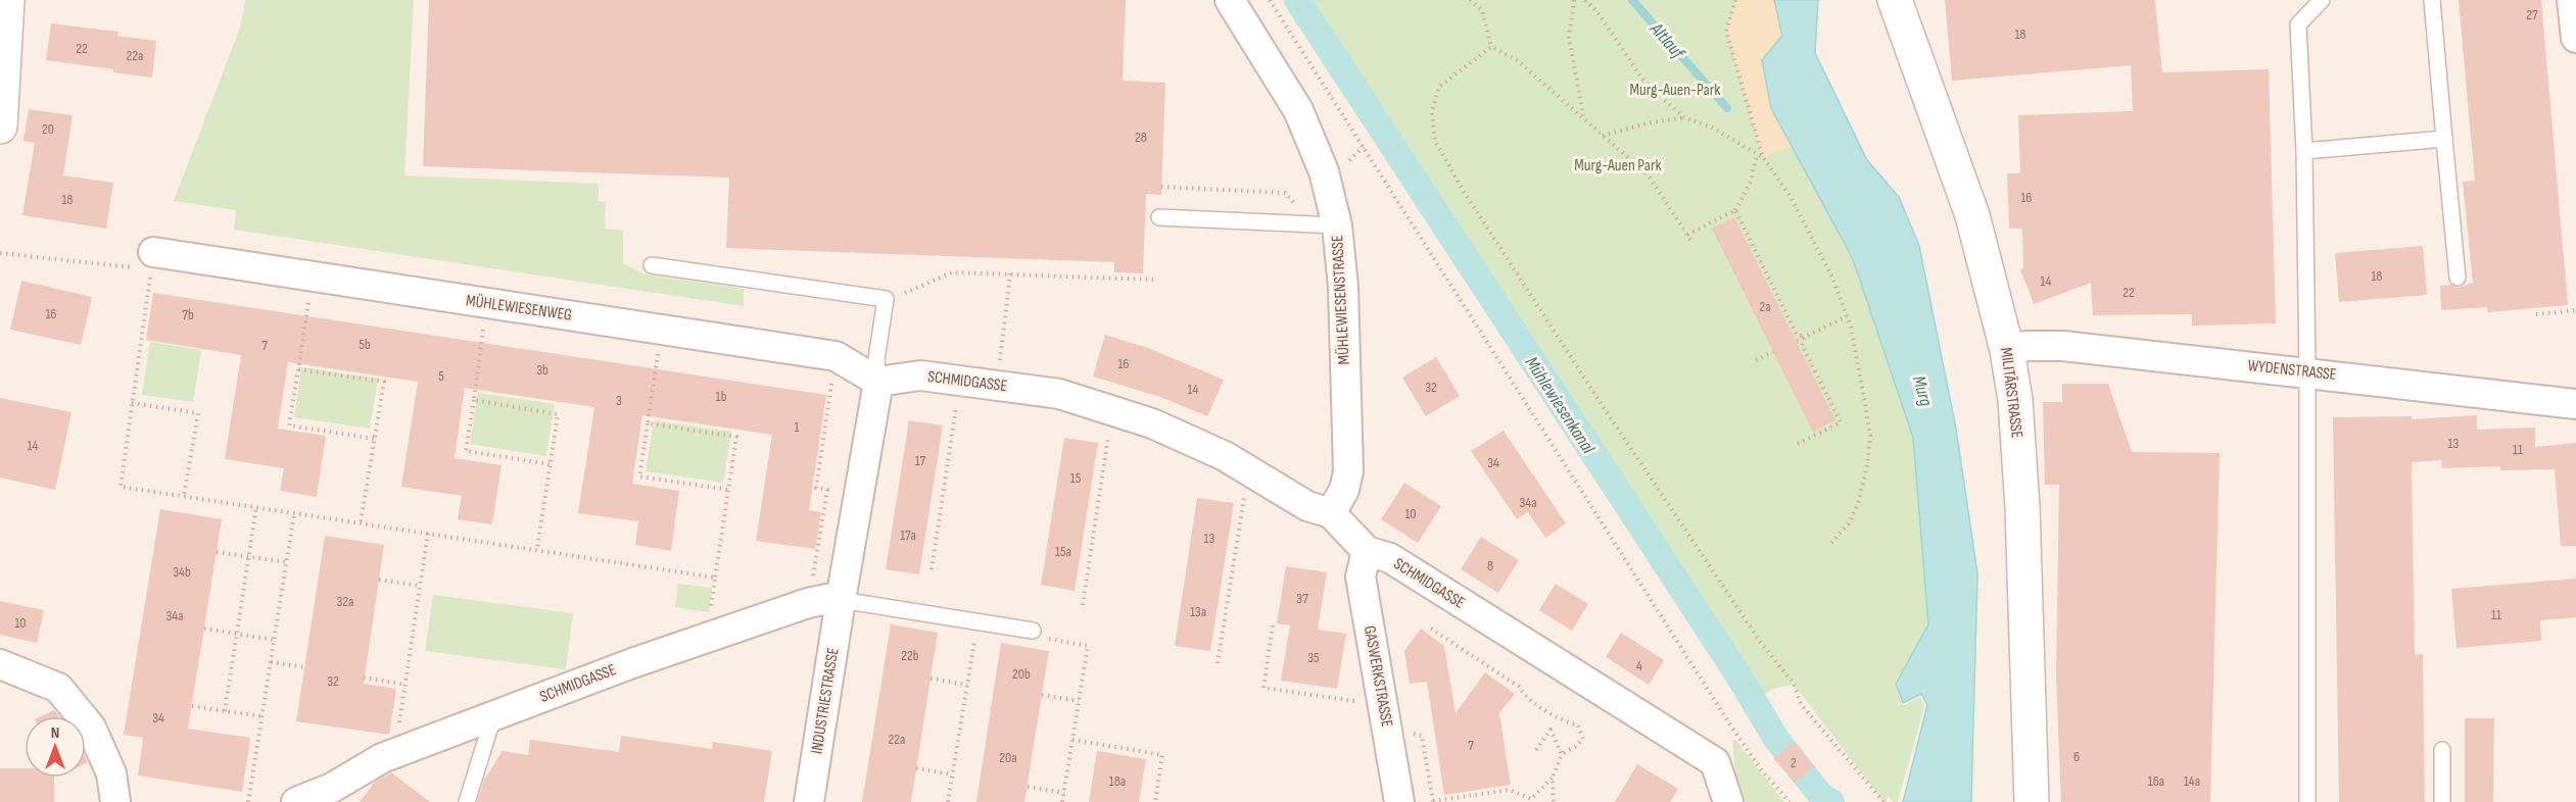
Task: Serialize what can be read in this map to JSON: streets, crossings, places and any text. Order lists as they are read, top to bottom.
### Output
{
  "streets": {
    "street": [
      "MÜHLEWIESENSTRASSE",
      "MÜHLEWIESENWEG",
      "WYDENSTRASSE",
      "SCHMIDGASSE",
      "MILITÄRSTRASSE",
      "GASWERKSTRASSE",
      "INDUSTRIESTRASSE"
    ]
  },
  "crossings": [
    ["MÜHLEWIESENSTRASSE", "SCHMIDGASSE"],
    ["MÜHLEWIESENWEG", "SCHMIDGASSE"],
    ["WYDENSTRASSE", "MILITÄRSTRASSE"],
    ["SCHMIDGASSE", "GASWERKSTRASSE"],
    ["SCHMIDGASSE", "INDUSTRIESTRASSE"]
  ],
  "water": ["Altlauf", "Murg", "Mühlewiesenkanal"],
  "parks": ["Murg-Auen-Park", "Murg-Auen Park"],
  "house_numbers": [
    "27",
    "18",
    "22",
    "22a",
    "20",
    "28",
    "16",
    "18",
    "18",
    "14",
    "22",
    "2a",
    "16",
    "7b",
    "5b",
    "7",
    "16",
    "3b",
    "5",
    "32",
    "14",
    "1b",
    "3",
    "1",
    "13",
    "14",
    "11",
    "17",
    "34",
    "15",
    "34a",
    "10",
    "17a",
    "13",
    "15a",
    "8",
    "34b",
    "37",
    "32a",
    "13a",
    "11",
    "34a",
    "10",
    "22b",
    "35",
    "4",
    "20b",
    "32",
    "34",
    "22a",
    "7",
    "6",
    "20a",
    "2",
    "18a",
    "16a",
    "14a"
  ],
  "north": "top"
}
